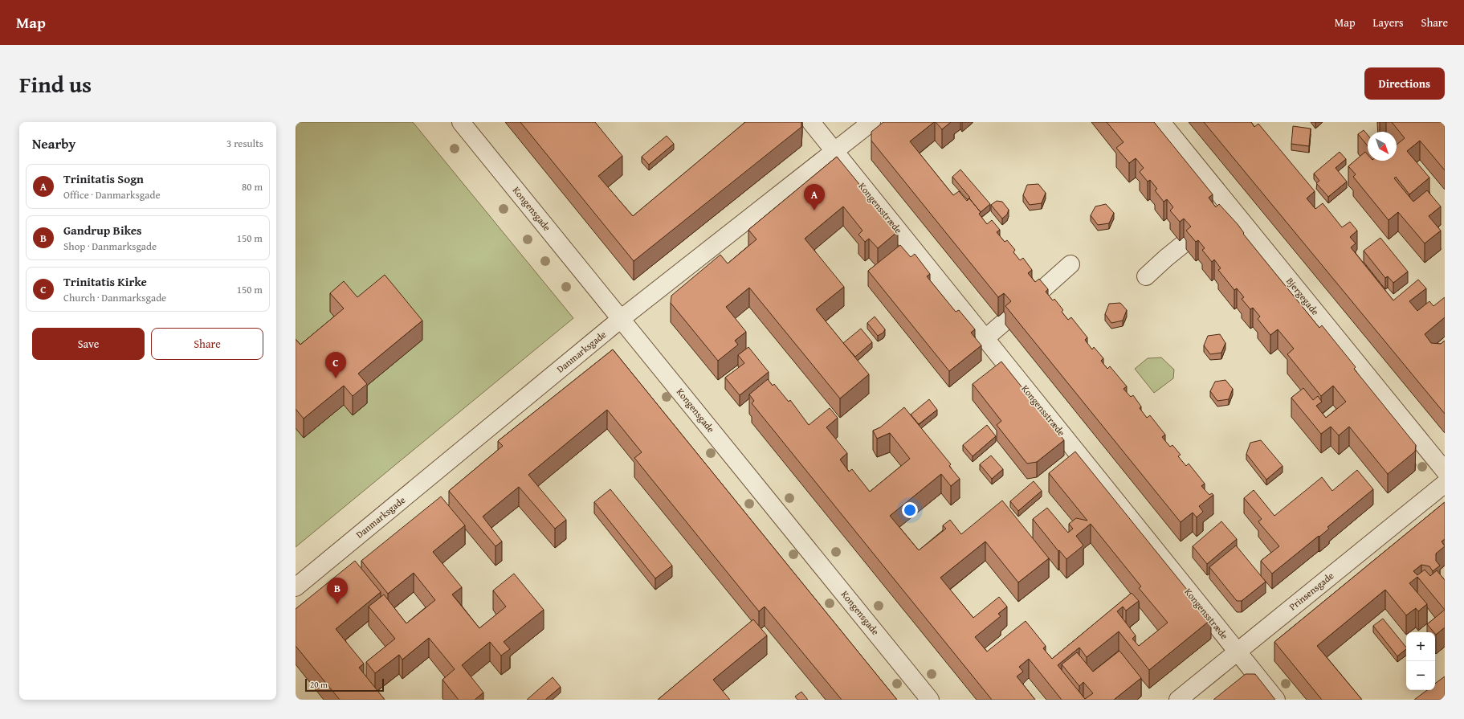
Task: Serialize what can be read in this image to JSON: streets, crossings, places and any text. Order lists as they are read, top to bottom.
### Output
{
  "streets": {
    "street": [
      "Kongensstræde",
      "Kongensgade",
      "Bjergegade",
      "Danmarksgade",
      "Prinsensgade"
    ]
  },
  "crossings": [
    ["Kongensstræde", "Danmarksgade"],
    ["Kongensstræde", "Prinsensgade"],
    ["Kongensgade", "Danmarksgade"]
  ],
  "scale_bar": "20 m",
  "north": "bottom right",
  "page": {
    "header": "Map",
    "nav": ["Map", "Layers", "Share"],
    "title": "Find us",
    "buttons": [
      "Directions",
      ["Save", "Share"]
    ],
    "heading": ["Nearby", "3 results"],
    "list": [
      {
        "mark": "A",
        "name": "Trinitatis Sogn",
        "note": "Office · Danmarksgade",
        "value": "80 m"
      },
      {
        "mark": "B",
        "name": "Gandrup Bikes",
        "note": "Shop · Danmarksgade",
        "value": "150 m"
      },
      {
        "mark": "C",
        "name": "Trinitatis Kirke",
        "note": "Church · Danmarksgade",
        "value": "150 m"
      }
    ],
    "pins": ["A", "C", "B"],
    "map_buttons": ["+", "−"],
    "scale": "20 m"
  }
}
